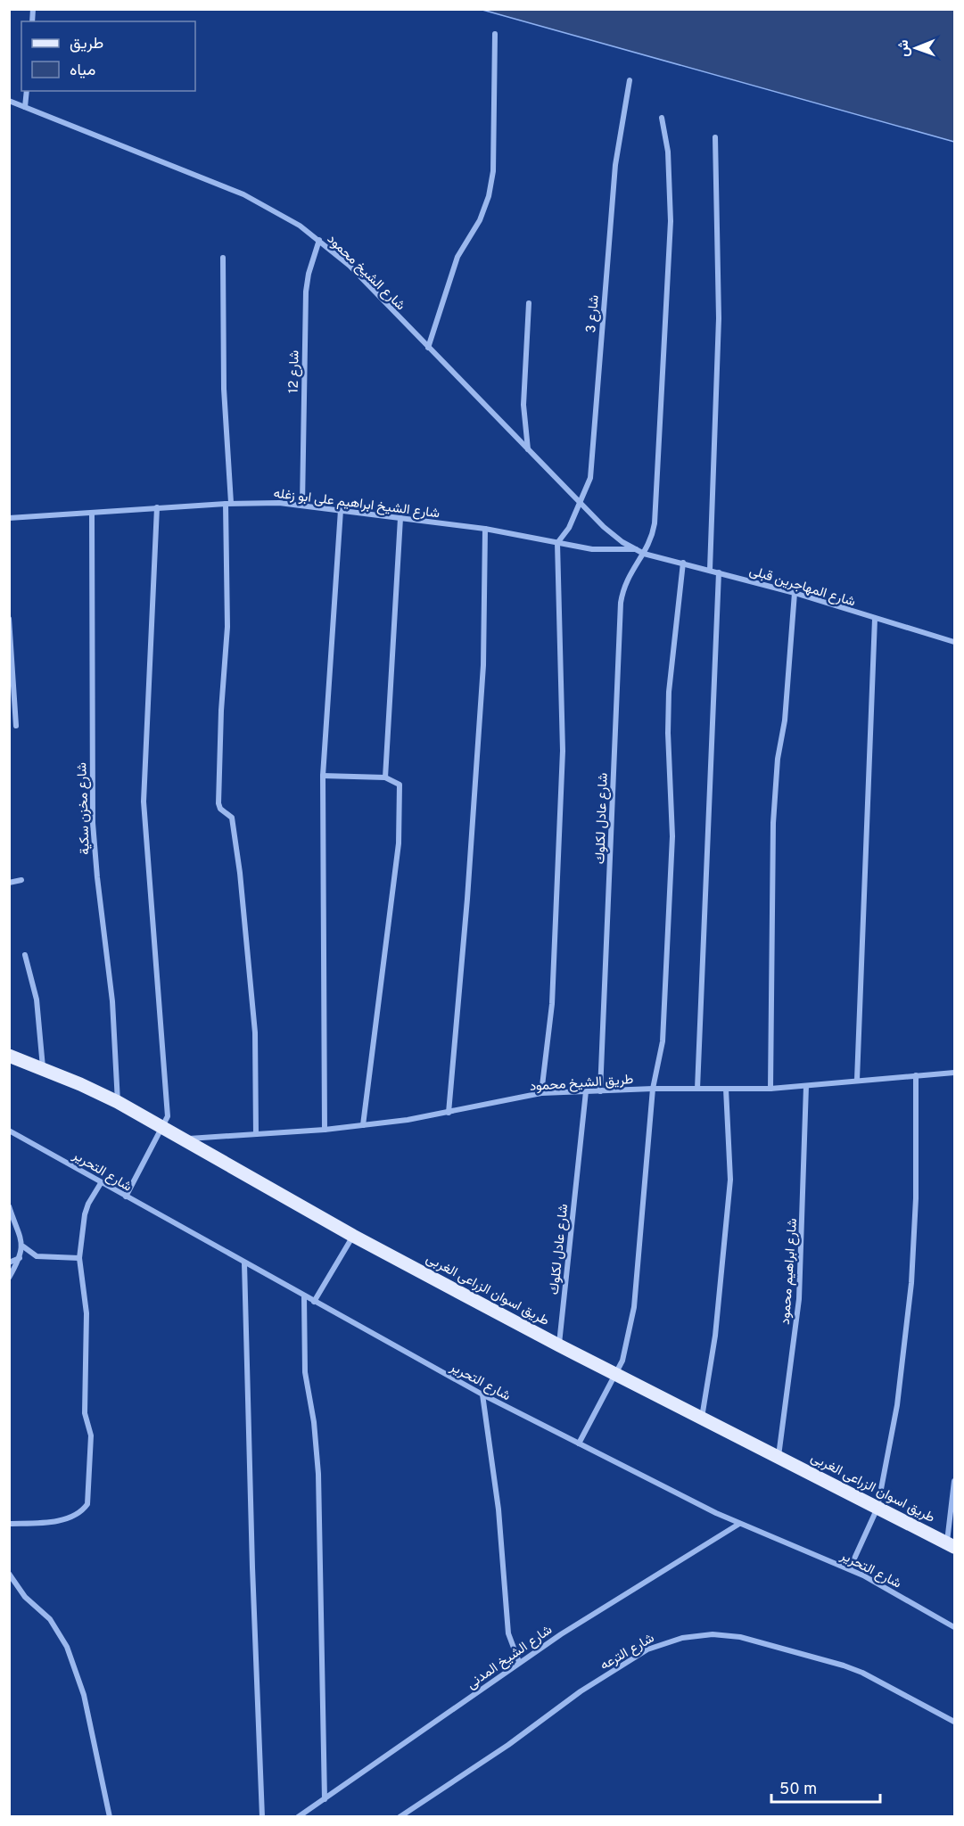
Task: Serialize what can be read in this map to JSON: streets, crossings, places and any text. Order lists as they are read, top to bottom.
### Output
{
  "streets": {
    "main road": ["طريق اسوان الزراعى الغربى"],
    "street": [
      "شارع الشيخ محمود",
      "شارع 3",
      "شارع 12",
      "شارع الشيخ ابراهيم على ابو زغله",
      "شارع المهاجرين قبلى",
      "شارع مخزن سكية",
      "شارع عادل لكلوك",
      "طريق الشيخ محمود",
      "شارع التحرير",
      "شارع ابراهيم محمود",
      "شارع الترعه",
      "شارع الشيخ المدنى"
    ]
  },
  "crossings": [
    ["شارع الشيخ محمود", "شارع 3"],
    ["شارع الشيخ محمود", "شارع 12"],
    ["شارع الشيخ محمود", "شارع الشيخ ابراهيم على ابو زغله"],
    ["شارع الشيخ محمود", "شارع المهاجرين قبلى"],
    ["شارع الشيخ محمود", "شارع عادل لكلوك"],
    ["شارع 3", "شارع الشيخ ابراهيم على ابو زغله"],
    ["شارع 12", "شارع الشيخ ابراهيم على ابو زغله"],
    ["شارع الشيخ ابراهيم على ابو زغله", "شارع مخزن سكية"],
    ["شارع المهاجرين قبلى", "شارع عادل لكلوك"],
    ["شارع مخزن سكية", "طريق اسوان الزراعى الغربى"],
    ["شارع عادل لكلوك", "طريق الشيخ محمود"],
    ["شارع عادل لكلوك", "طريق اسوان الزراعى الغربى"],
    ["طريق الشيخ محمود", "شارع ابراهيم محمود"],
    ["طريق الشيخ محمود", "طريق اسوان الزراعى الغربى"],
    ["شارع التحرير", "شارع الشيخ المدنى"],
    ["شارع ابراهيم محمود", "طريق اسوان الزراعى الغربى"]
  ],
  "legend": ["طريق", "مياه"],
  "scale_bar": "50 m",
  "north": "left"
}
